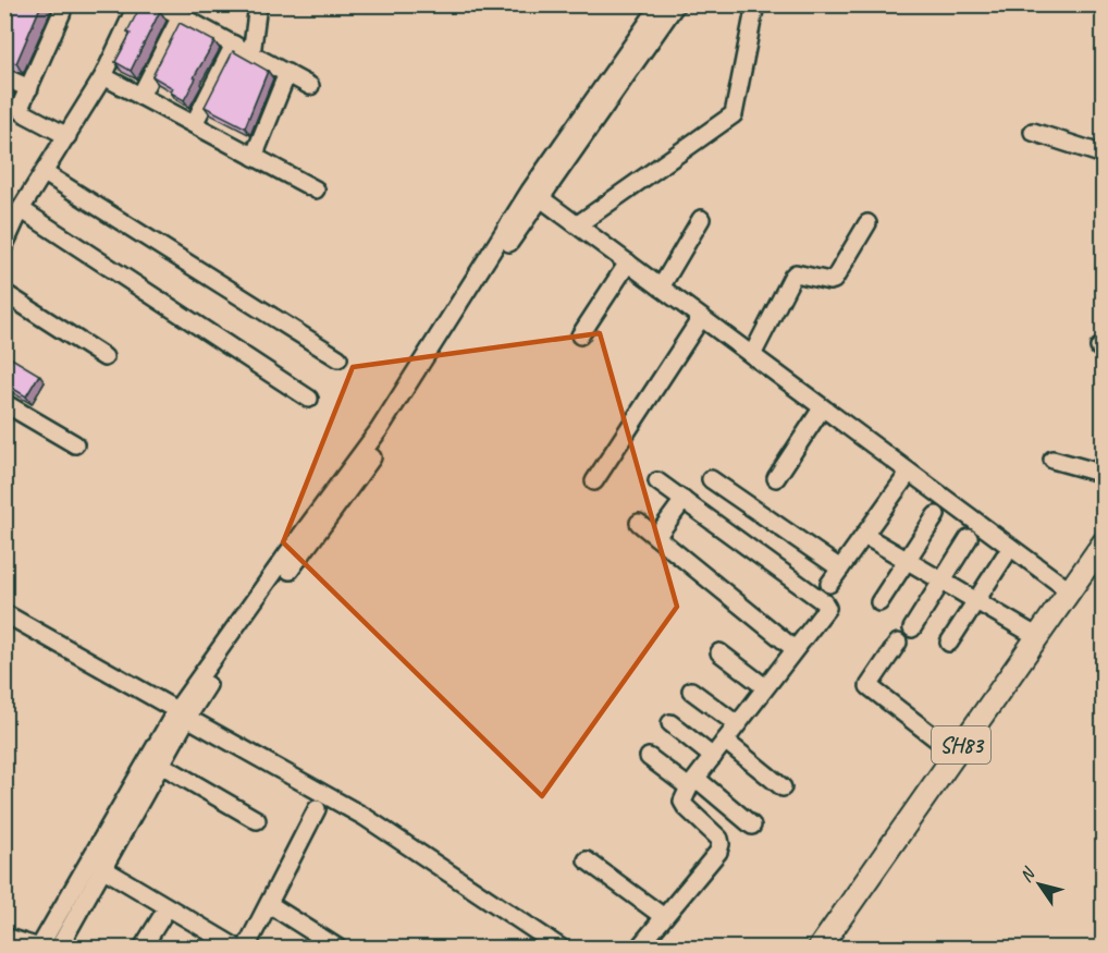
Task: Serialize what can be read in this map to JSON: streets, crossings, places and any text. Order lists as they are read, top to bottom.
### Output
{
  "streets": {
    "main road": ["SH83"]
  },
  "north": "top left"
}
